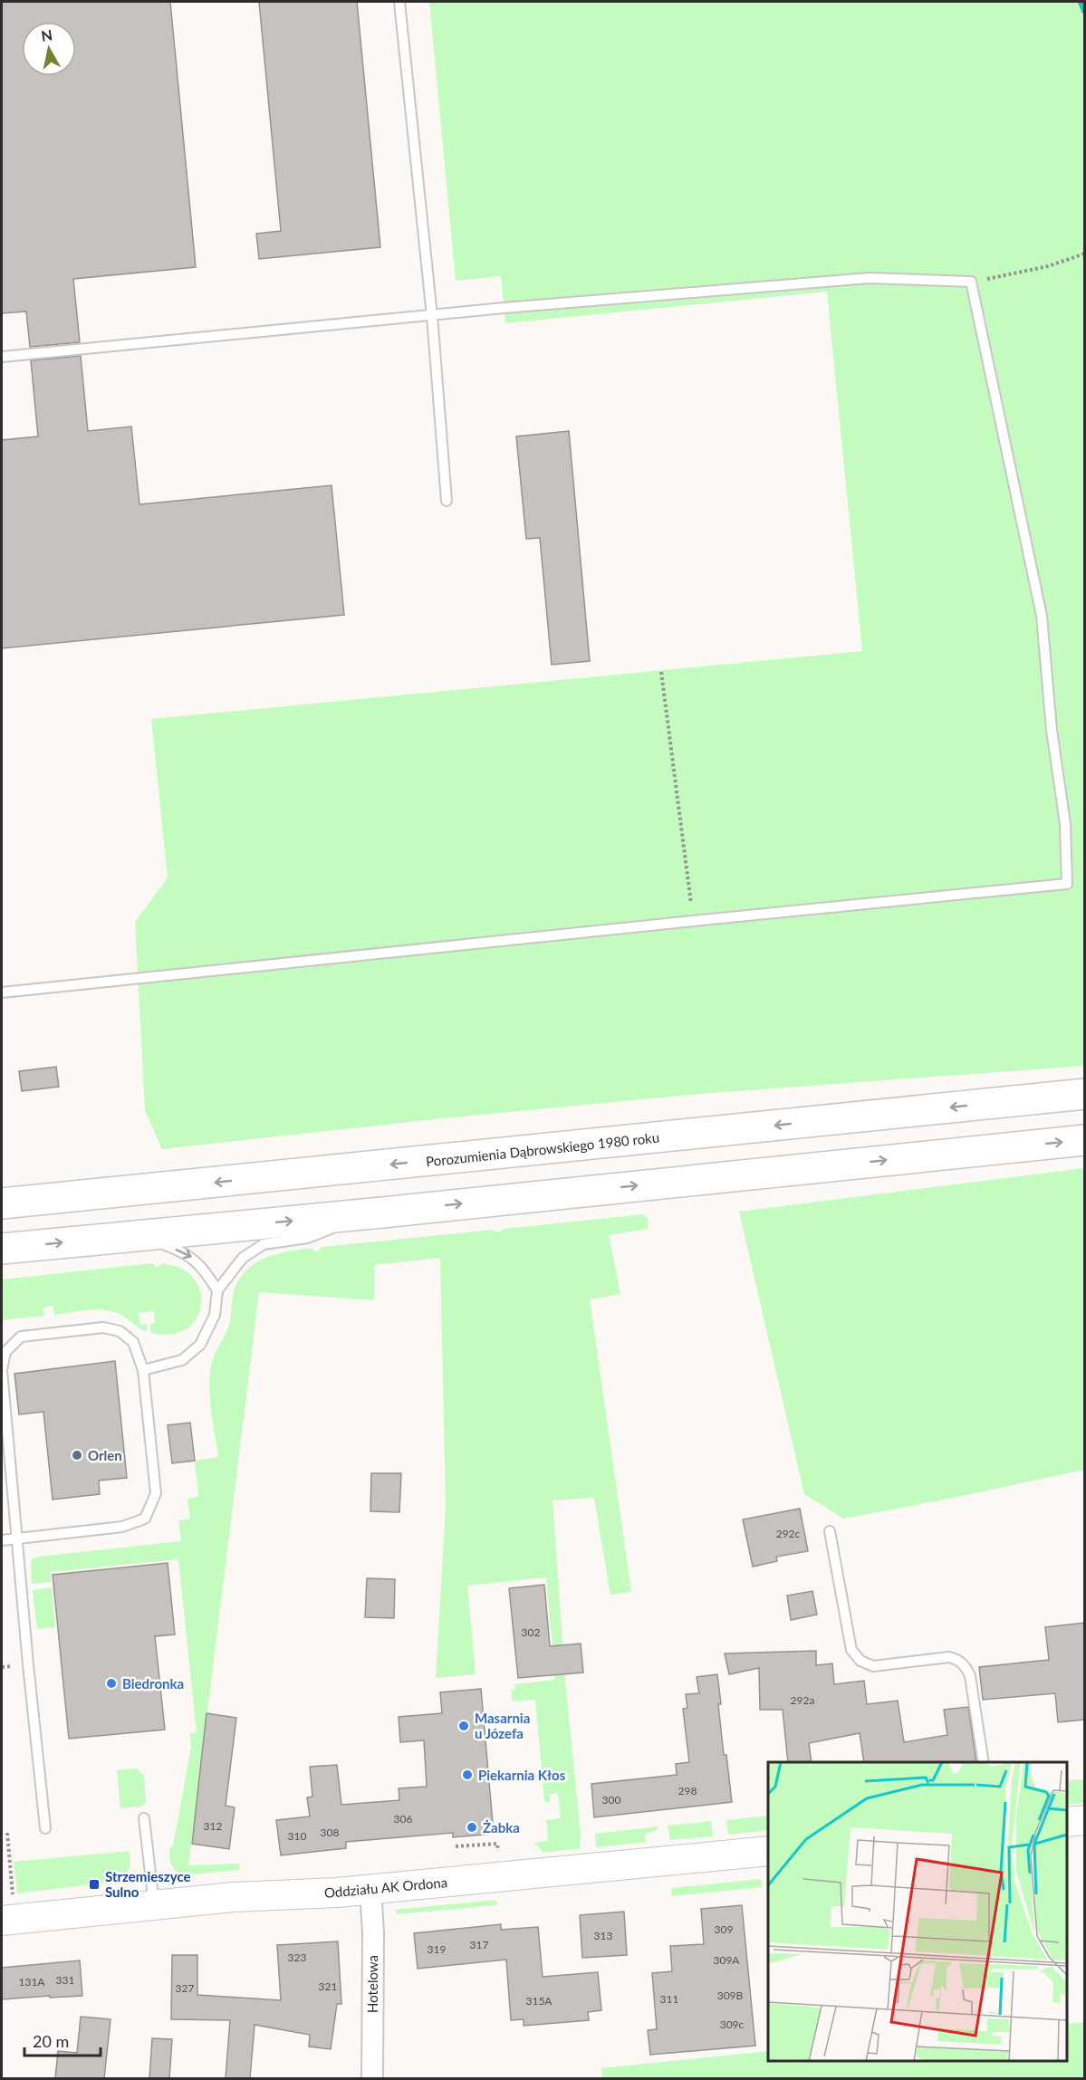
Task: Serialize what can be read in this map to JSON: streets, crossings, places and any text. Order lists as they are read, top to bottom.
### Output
{
  "streets": {
    "main road": ["Porozumienia Dąbrowskiego 1980 roku"],
    "street": ["Oddziału AK Ordona", "Hotelowa"]
  },
  "crossings": [
    ["Oddziału AK Ordona", "Hotelowa"]
  ],
  "places": {
    "other": [
      "Orlen",
      "Biedronka",
      "Masarnia u Józefa",
      "Piekarnia Kłos",
      "Żabka"
    ],
    "transit": ["Strzemieszyce Sulno"]
  },
  "house_numbers": [
    "292c",
    "302",
    "292a",
    "298",
    "300",
    "306",
    "312",
    "308",
    "310",
    "309",
    "313",
    "317",
    "319",
    "323",
    "309A",
    "331",
    "131A",
    "321",
    "327",
    "309B",
    "311",
    "315A",
    "309c"
  ],
  "scale_bar": "20 m",
  "north": "top"
}
